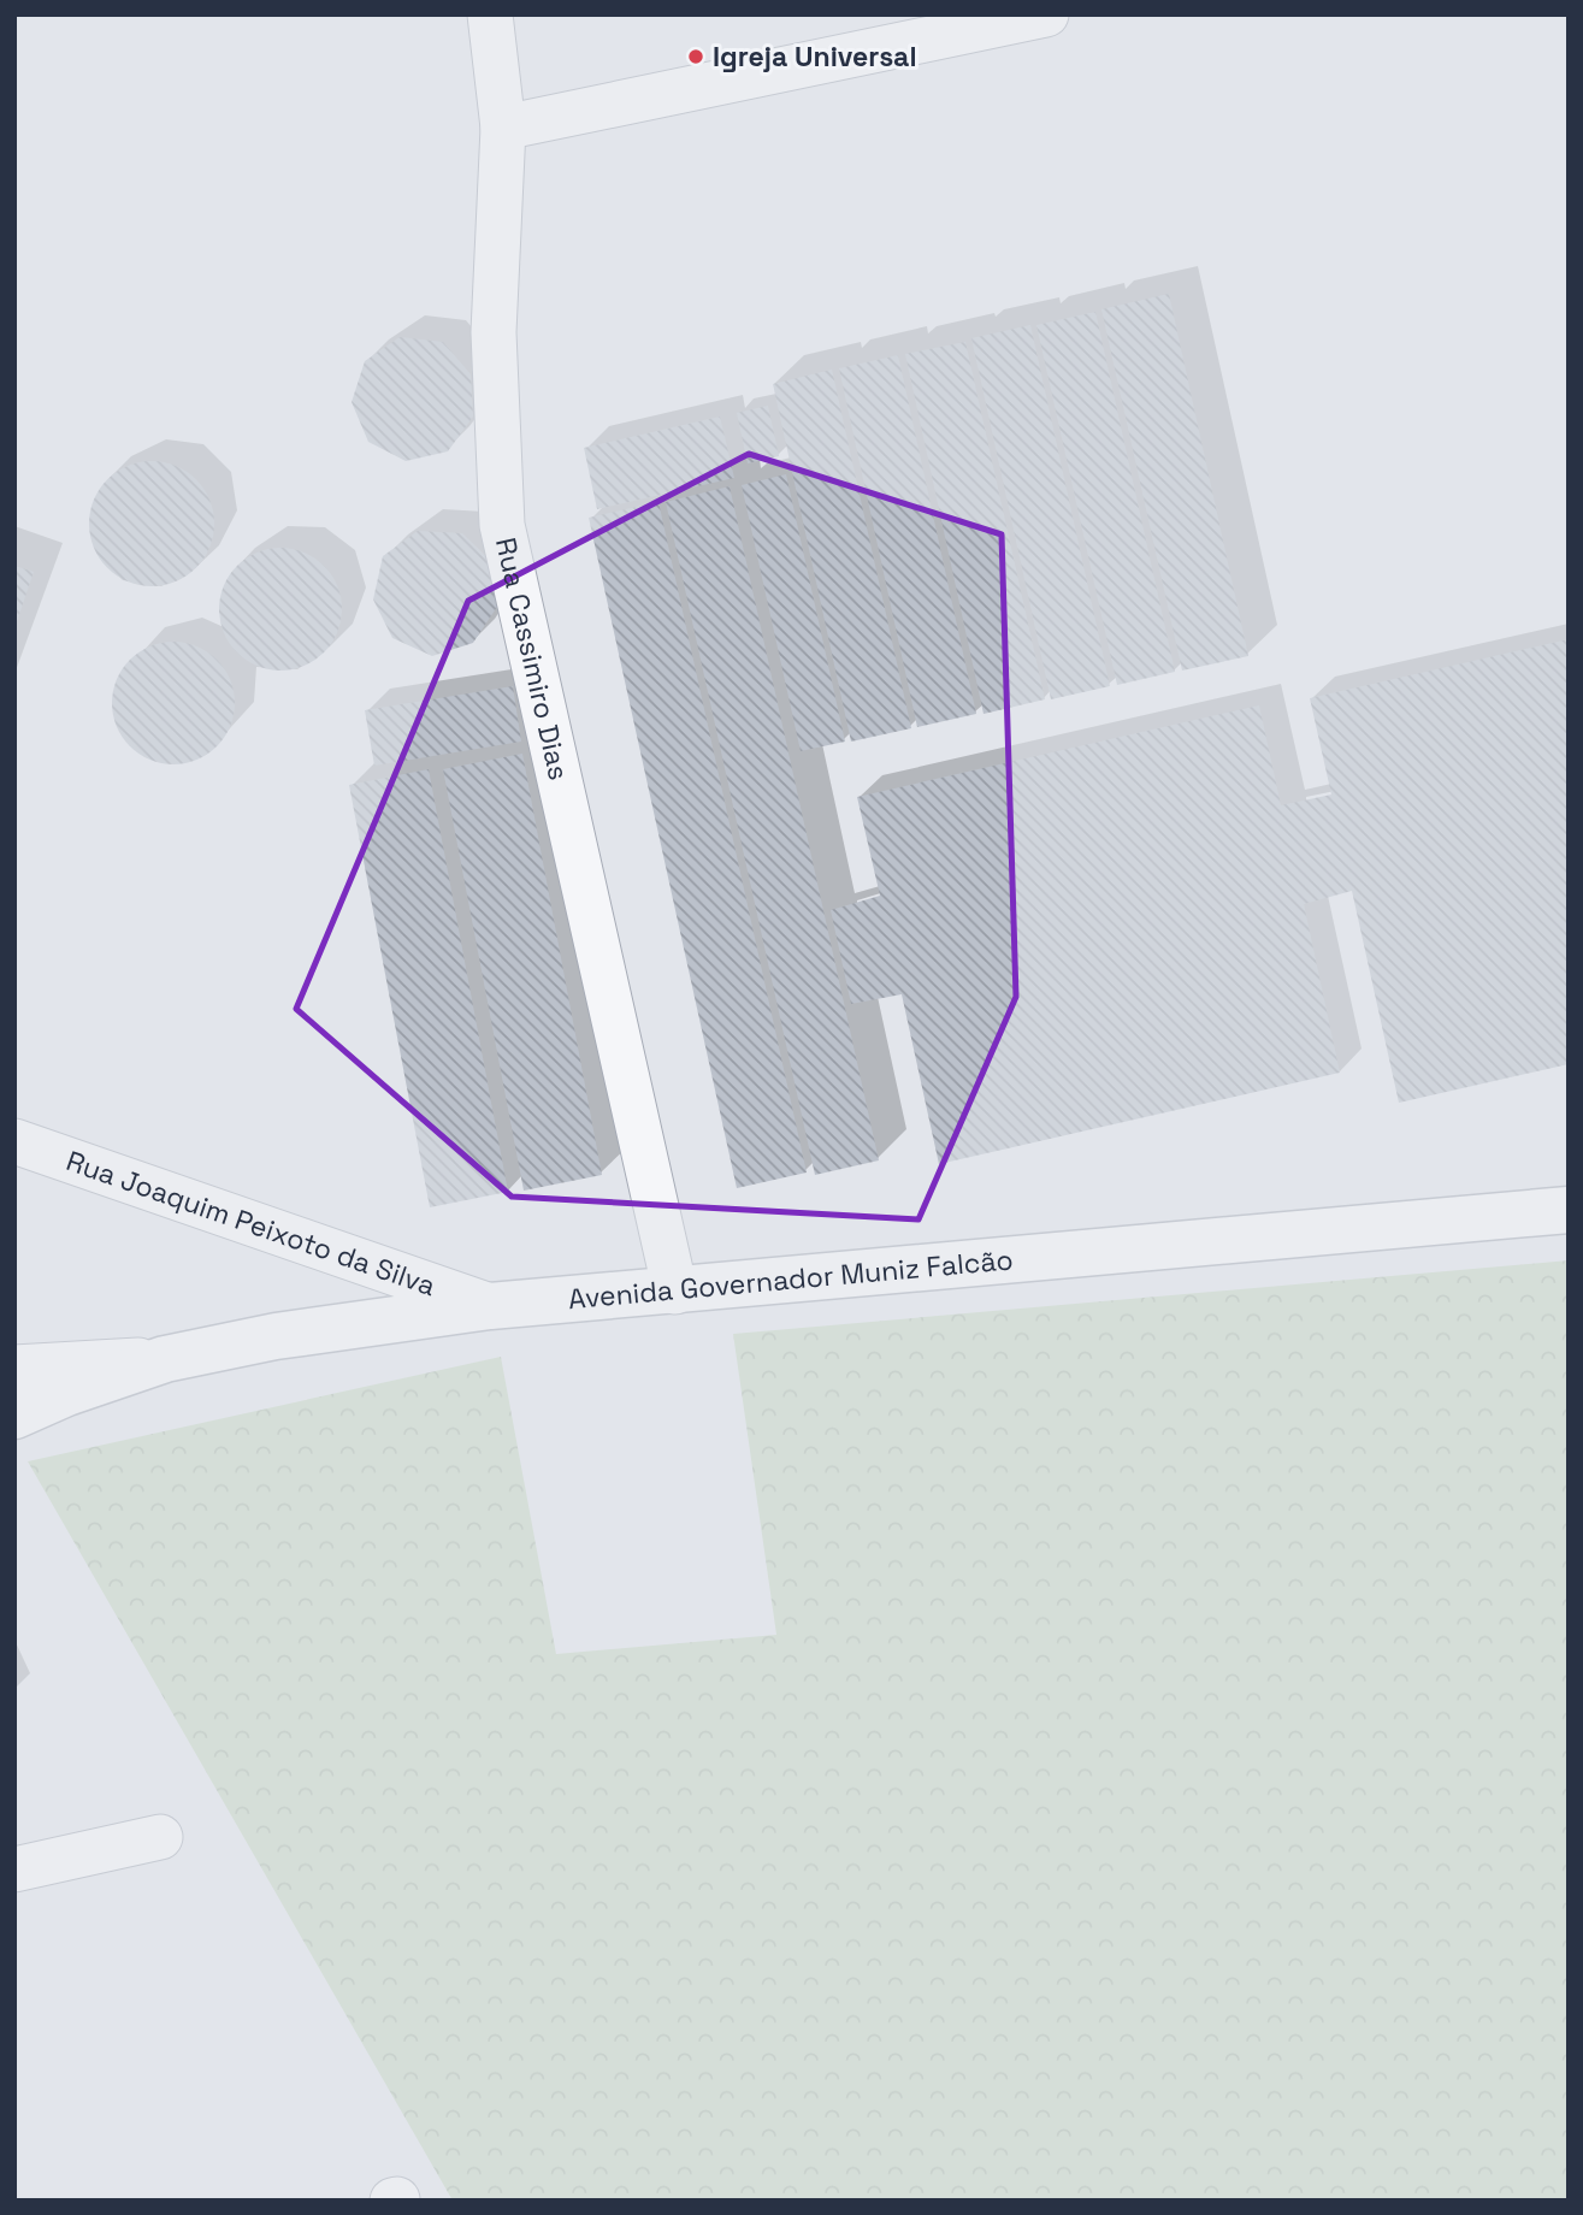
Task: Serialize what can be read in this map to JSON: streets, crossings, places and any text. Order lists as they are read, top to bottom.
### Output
{
  "streets": {
    "street": ["Rua Cassimiro Dias", "Rua Joaquim Peixoto da Silva", "Avenida Governador Muniz Falcão"]
  },
  "crossings": [
    ["Rua Cassimiro Dias", "Avenida Governador Muniz Falcão"],
    ["Rua Joaquim Peixoto da Silva", "Avenida Governador Muniz Falcão"]
  ],
  "places": ["Igreja Universal"]
}
